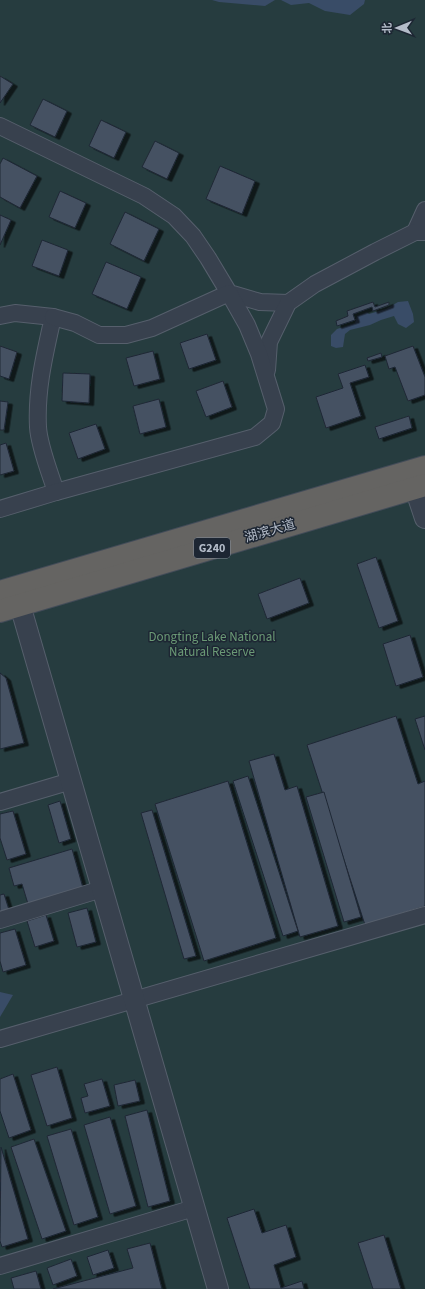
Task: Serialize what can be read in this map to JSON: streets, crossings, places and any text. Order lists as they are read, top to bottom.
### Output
{
  "streets": {
    "highway": ["湖滨大道", "G240"]
  },
  "parks": ["Dongting Lake National Natural Reserve"],
  "north": "left"
}
